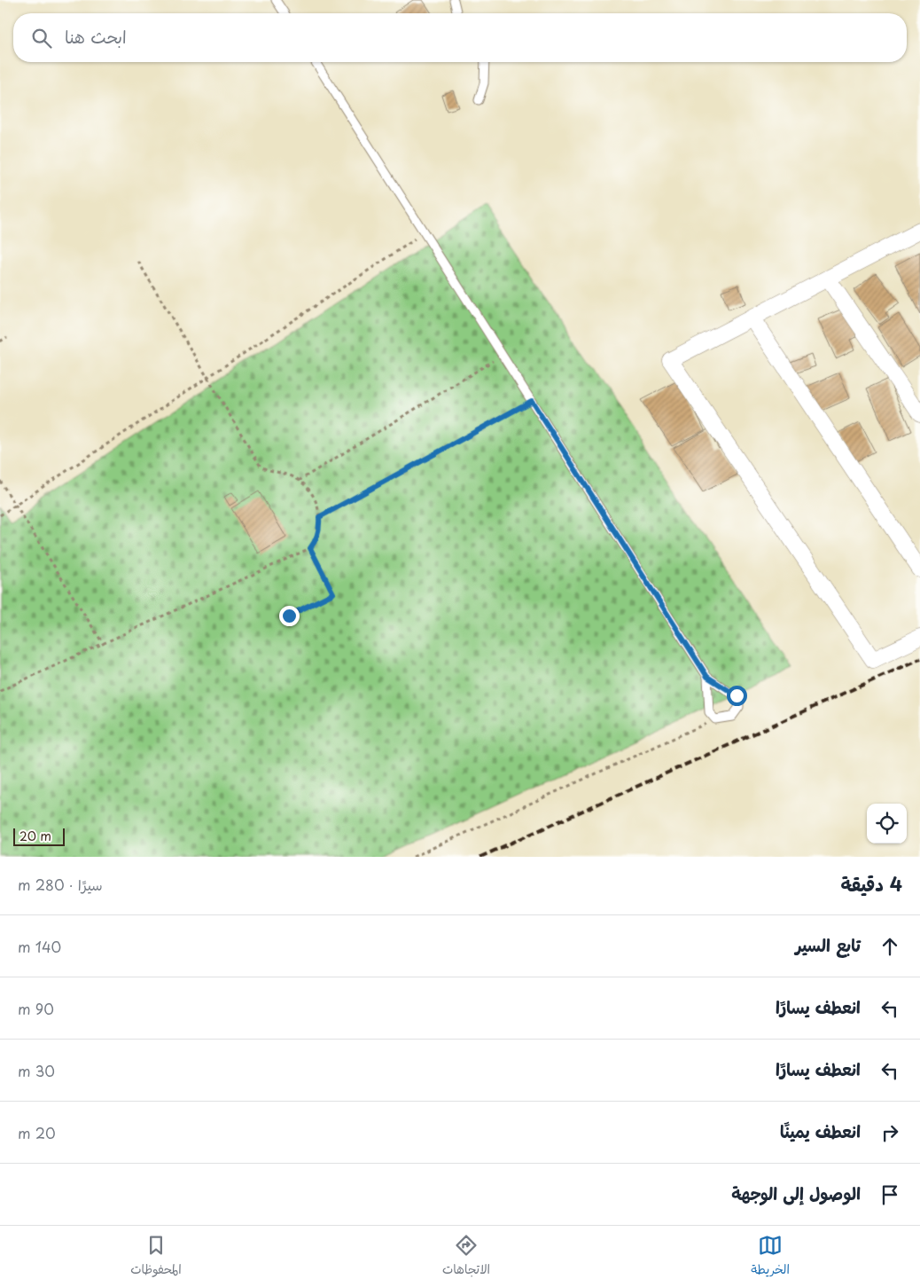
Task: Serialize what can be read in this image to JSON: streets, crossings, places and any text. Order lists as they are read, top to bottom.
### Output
{
  "scale_bar": "20 m",
  "page": {
    "search": "ابحث هنا",
    "scale": "20 m",
    "heading": ["4 دقيقة", "سيرًا · 280 m"],
    "list": [
      ["تابع السير", "140 m"],
      ["انعطف يسارًا", "90 m"],
      ["انعطف يسارًا", "30 m"],
      ["انعطف يمينًا", "20 m"],
      "الوصول إلى الوجهة"
    ],
    "nav": ["الخريطة", "الاتجاهات", "المحفوظات"]
  }
}
